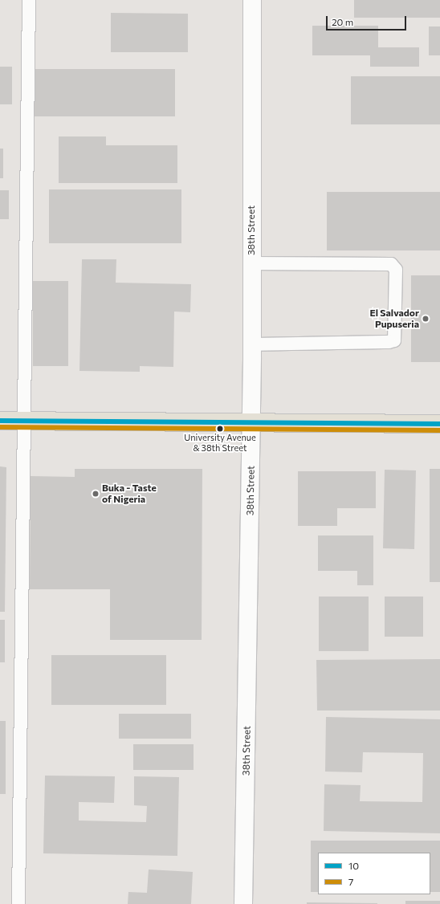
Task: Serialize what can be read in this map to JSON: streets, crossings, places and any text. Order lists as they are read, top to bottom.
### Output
{
  "streets": {
    "street": ["38th Street"]
  },
  "places": ["El Salvador Pupuseria", "University Avenue & 38th Street", "Buka - Taste of Nigeria"],
  "lines": ["transit line 10", "transit line 7"],
  "legend": ["10", "7"],
  "scale_bar": "20 m"
}
